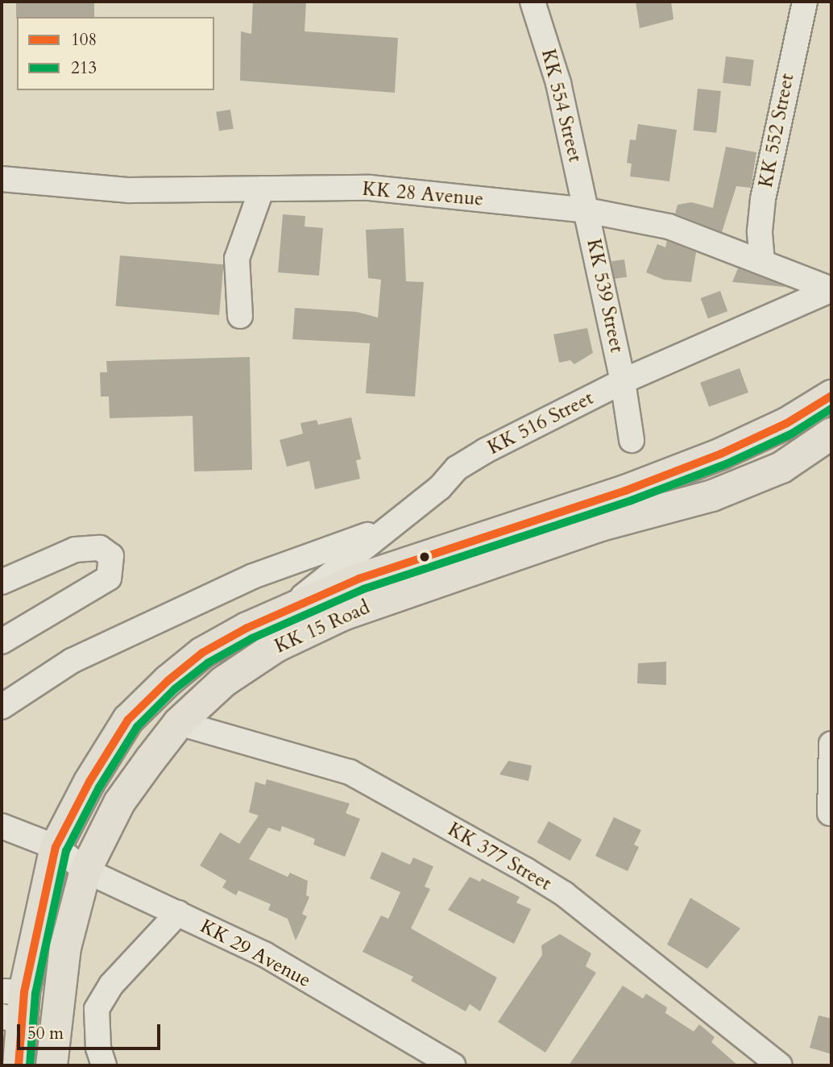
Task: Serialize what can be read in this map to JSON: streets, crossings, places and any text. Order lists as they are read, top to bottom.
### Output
{
  "streets": {
    "highway": ["KK 15 Road"],
    "street": [
      "KK 554 Street",
      "KK 552 Street",
      "KK 28 Avenue",
      "KK 539 Street",
      "KK 516 Street",
      "KK 377 Street",
      "KK 29 Avenue"
    ]
  },
  "crossings": [
    ["KK 554 Street", "KK 28 Avenue"],
    ["KK 554 Street", "KK 539 Street"],
    ["KK 552 Street", "KK 28 Avenue"],
    ["KK 28 Avenue", "KK 539 Street"],
    ["KK 28 Avenue", "KK 516 Street"],
    ["KK 539 Street", "KK 516 Street"],
    ["KK 516 Street", "KK 15 Road"],
    ["KK 15 Road", "KK 377 Street"],
    ["KK 15 Road", "KK 29 Avenue"]
  ],
  "lines": ["transit line 108", "transit line 213"],
  "legend": ["108", "213"],
  "scale_bar": "50 m"
}
